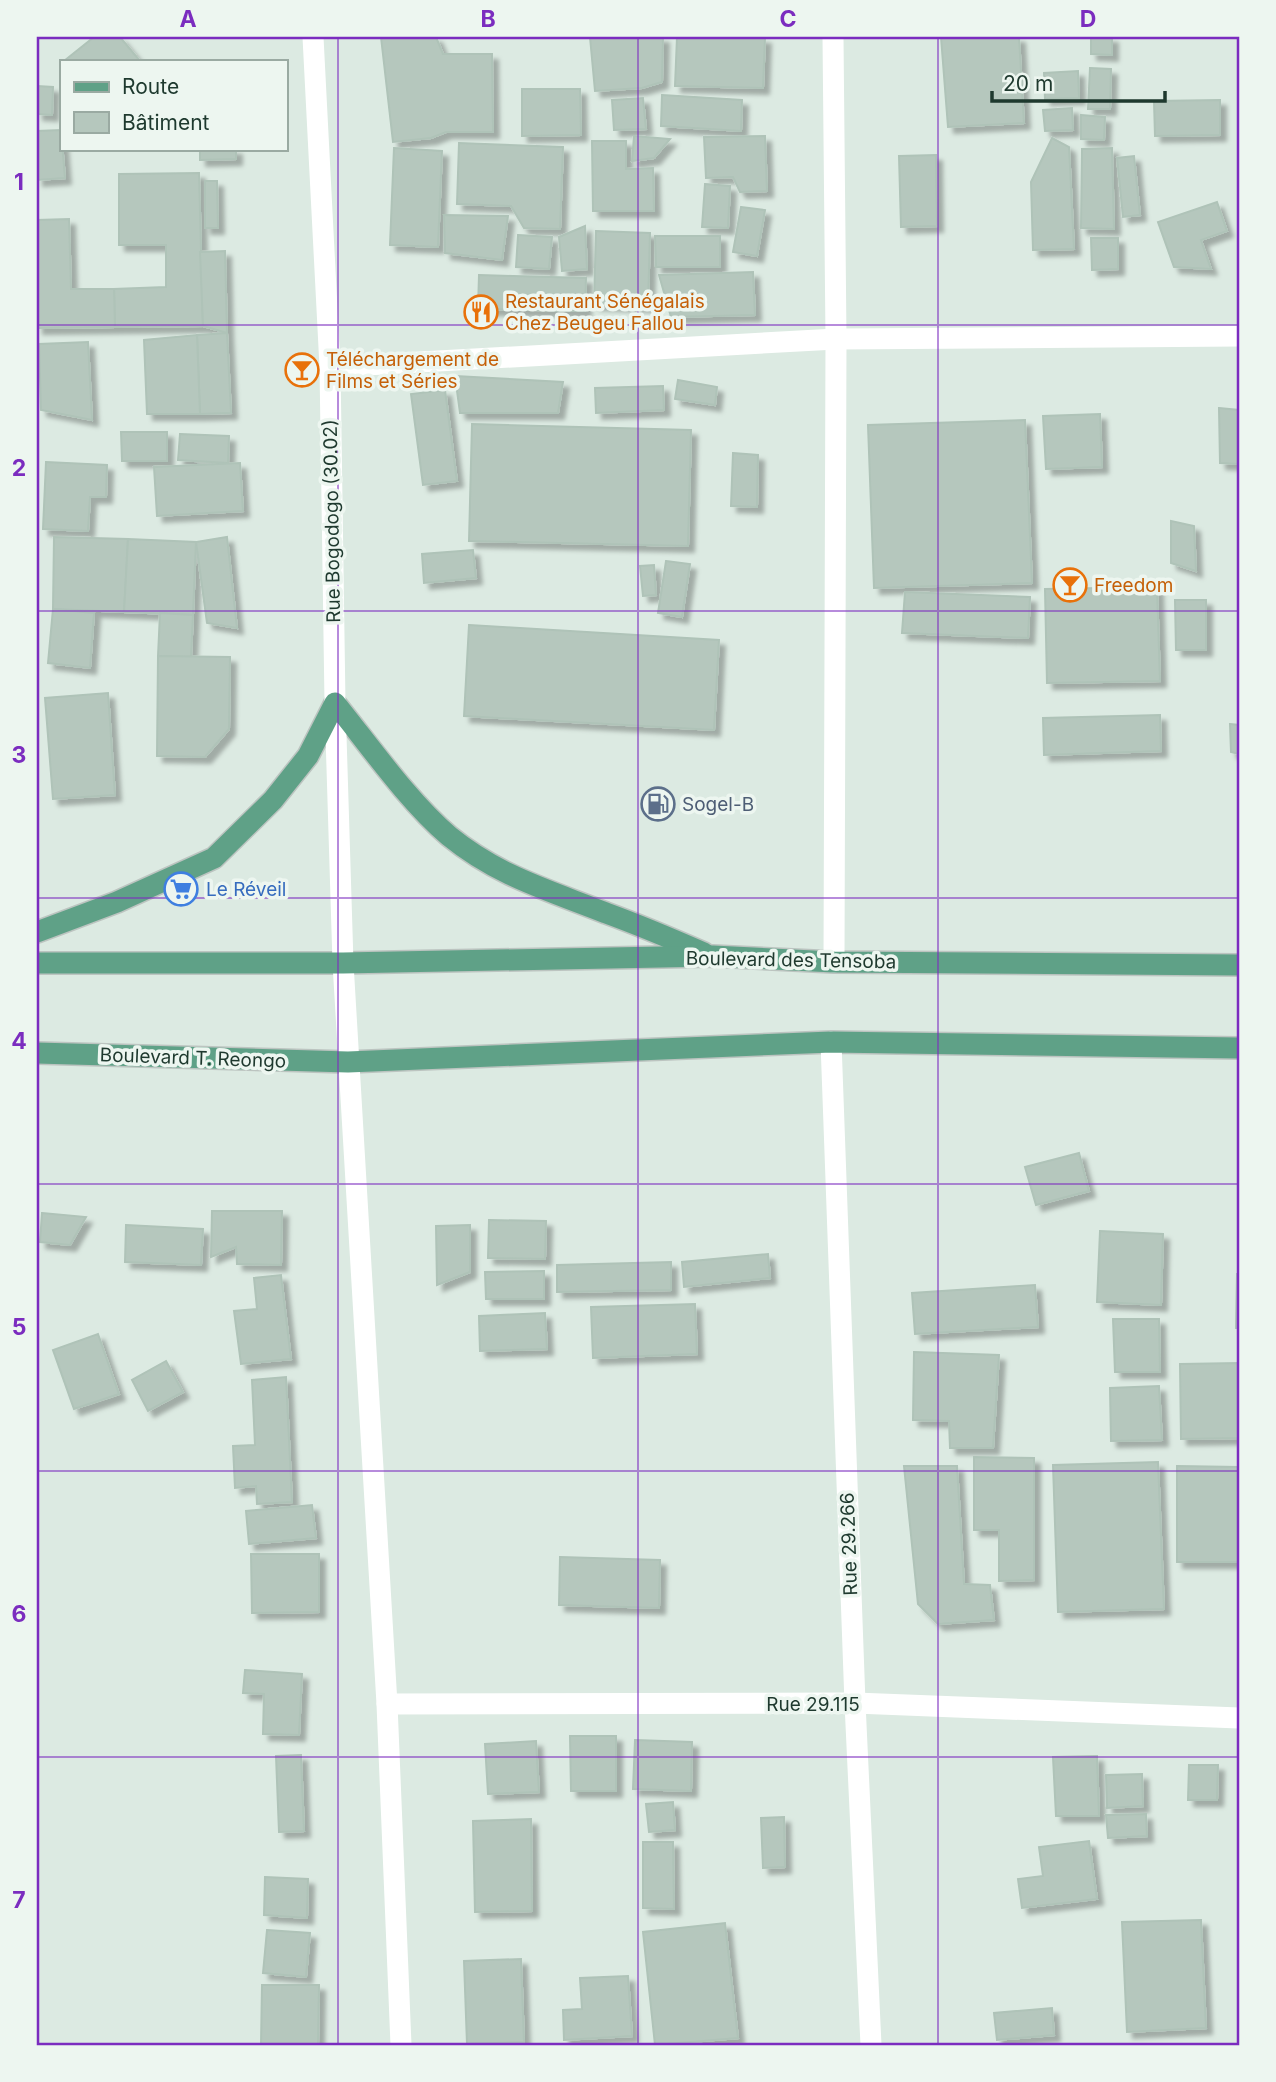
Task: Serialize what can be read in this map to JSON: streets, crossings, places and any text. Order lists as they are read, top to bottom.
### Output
{
  "streets": {
    "main road": ["Boulevard des Tensoba", "Boulevard T. Reongo"],
    "street": ["Rue Bogodogo (30.02)", "Rue 29.266", "Rue 29.115"]
  },
  "crossings": [
    ["Rue Bogodogo (30.02)", "Boulevard des Tensoba"],
    ["Rue Bogodogo (30.02)", "Boulevard T. Reongo"],
    ["Rue Bogodogo (30.02)", "Rue 29.115"],
    ["Rue 29.266", "Rue 29.115"]
  ],
  "places": {
    "restaurant": ["Restaurant Sénégalais Chez Beugeu Fallou"],
    "bar": ["Téléchargement de Films et Séries", "Freedom"],
    "fuel station": ["Sogel-B"],
    "supermarket": ["Le Réveil"]
  },
  "legend": ["Route", "Bâtiment"],
  "scale_bar": "20 m",
  "grid": {
    "columns": [
      "A",
      "B",
      "C",
      "D"
    ],
    "rows": [
      "1",
      "2",
      "3",
      "4",
      "5",
      "6",
      "7"
    ]
  }
}
